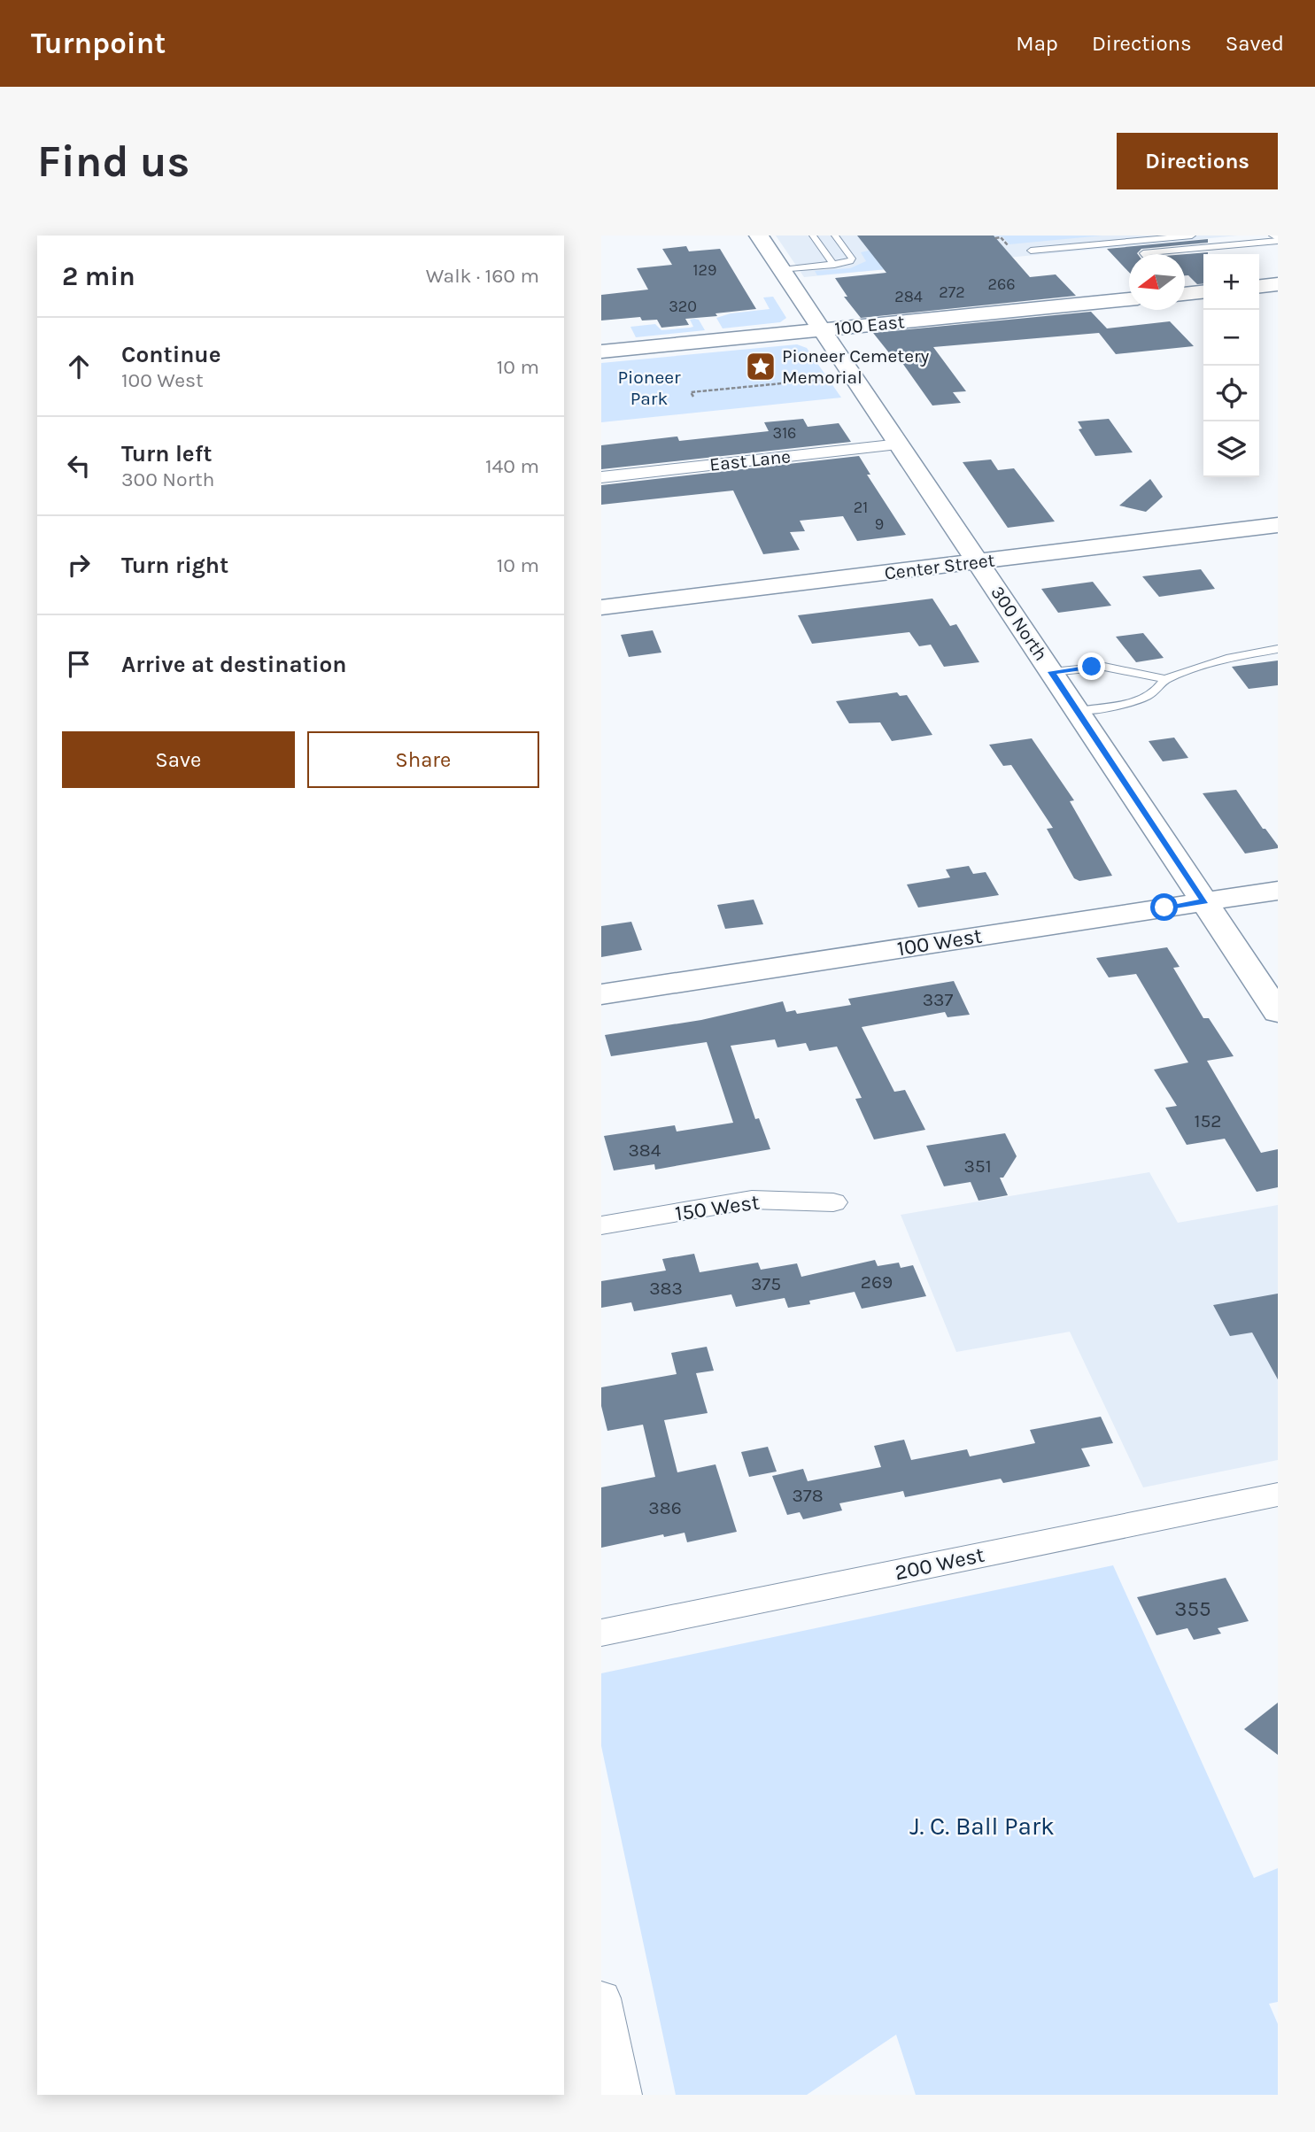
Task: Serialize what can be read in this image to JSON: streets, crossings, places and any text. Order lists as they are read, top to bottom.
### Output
{
  "streets": {
    "street": [
      "100 East",
      "East Lane",
      "Center Street",
      "300 North",
      "100 West",
      "150 West",
      "200 West"
    ]
  },
  "crossings": [
    ["100 East", "300 North"],
    ["East Lane", "300 North"],
    ["Center Street", "300 North"],
    ["300 North", "100 West"]
  ],
  "parks": ["Pioneer Park", "J. C. Ball Park"],
  "places": {
    "place": ["Pioneer Cemetery Memorial"]
  },
  "house_numbers": [
    "129",
    "266",
    "272",
    "284",
    "320",
    "316",
    "21",
    "9",
    "337",
    "152",
    "384",
    "351",
    "269",
    "375",
    "383",
    "378",
    "386",
    "355"
  ],
  "north": "left",
  "page": {
    "header": "Turnpoint",
    "nav": ["Map", "Directions", "Saved"],
    "buttons": [
      "Directions",
      ["Save", "Share"]
    ],
    "title": "Find us",
    "heading": ["2 min", "Walk · 160 m"],
    "map_buttons": ["+", "−"],
    "list": [
      ["Continue", "100 West", "10 m"],
      ["Turn left", "300 North", "140 m"],
      ["Turn right", "10 m"],
      "Arrive at destination"
    ]
  }
}
